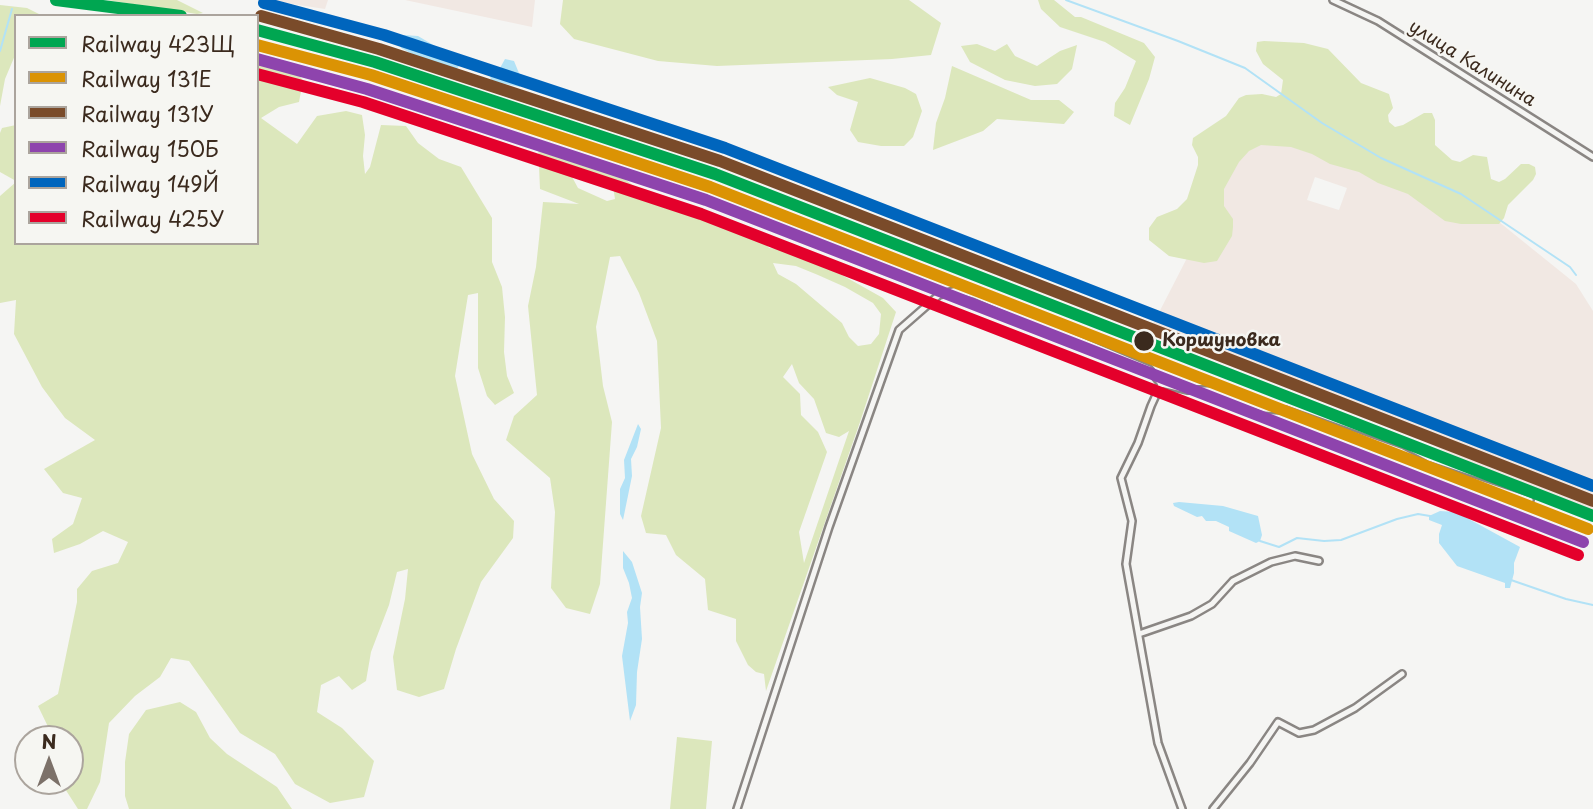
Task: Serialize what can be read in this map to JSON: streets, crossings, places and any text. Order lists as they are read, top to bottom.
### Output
{
  "streets": {
    "street": ["улица Калинина"]
  },
  "places": ["Коршуновка"],
  "lines": [
    "rail line 423Щ",
    "rail line 149Й",
    "rail line 131У",
    "rail line 131Е",
    "rail line 150Б",
    "rail line 425У"
  ],
  "legend": [
    "Railway 423Щ",
    "Railway 131Е",
    "Railway 131У",
    "Railway 150Б",
    "Railway 149Й",
    "Railway 425У"
  ],
  "north": "top"
}
